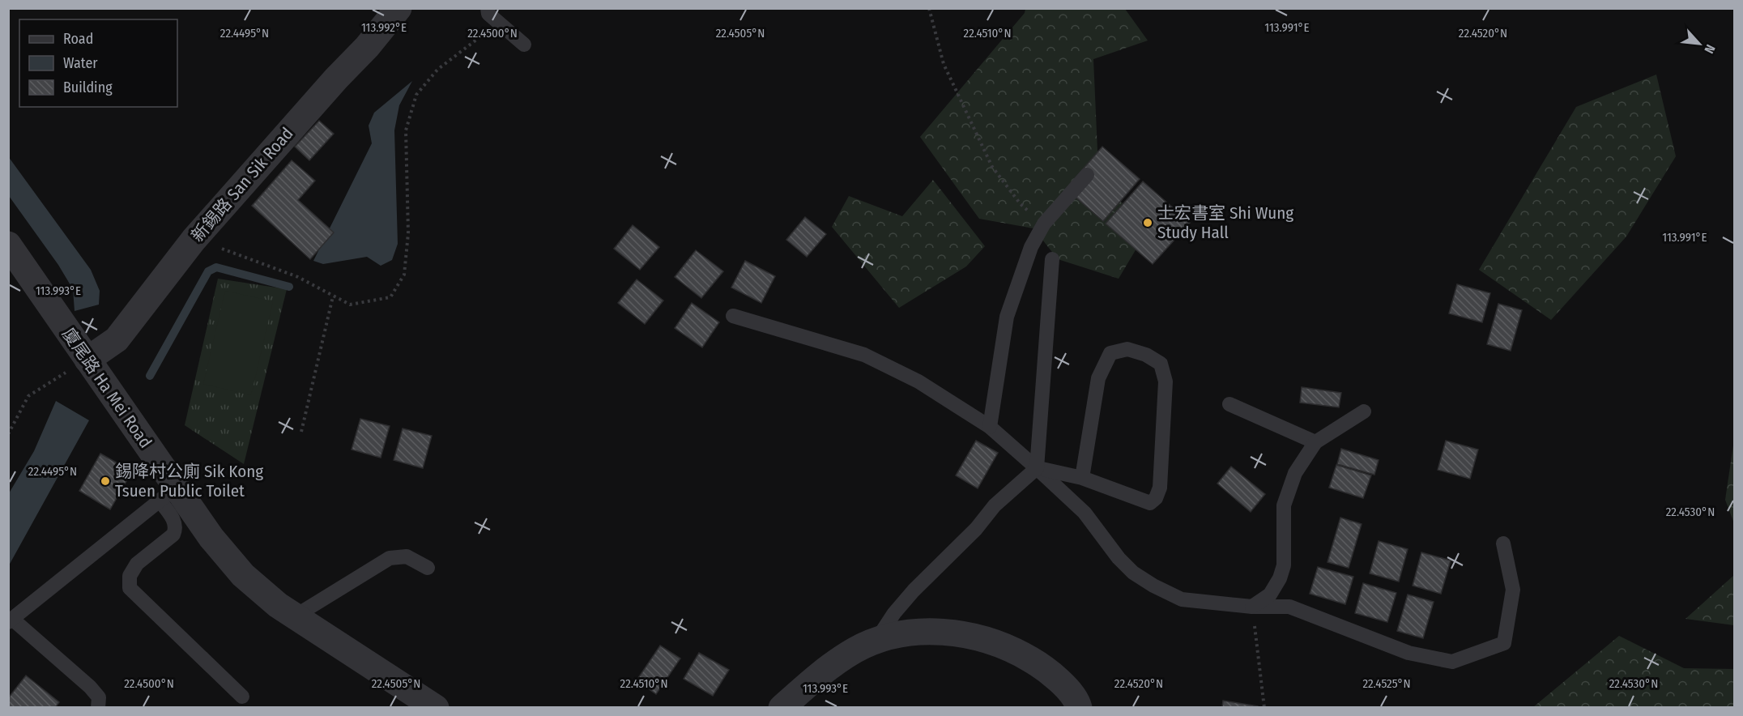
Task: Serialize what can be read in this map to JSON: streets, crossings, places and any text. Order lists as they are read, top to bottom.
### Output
{
  "streets": {
    "street": ["新錫路 San Sik Road", "廈尾路 Ha Mei Road"]
  },
  "crossings": [
    ["新錫路 San Sik Road", "廈尾路 Ha Mei Road"]
  ],
  "places": ["士宏書室 Shi Wung Study Hall", "錫降村公廁 Sik Kong Tsuen Public Toilet"],
  "legend": ["Road", "Water", "Building"],
  "north": "bottom right",
  "coordinates": [
    "113.992°E",
    "113.991°E",
    "22.4495°N",
    "22.4500°N",
    "22.4505°N",
    "22.4510°N",
    "22.4520°N",
    "113.993°E",
    "22.4530°N",
    "22.4525°N"
  ]
}
